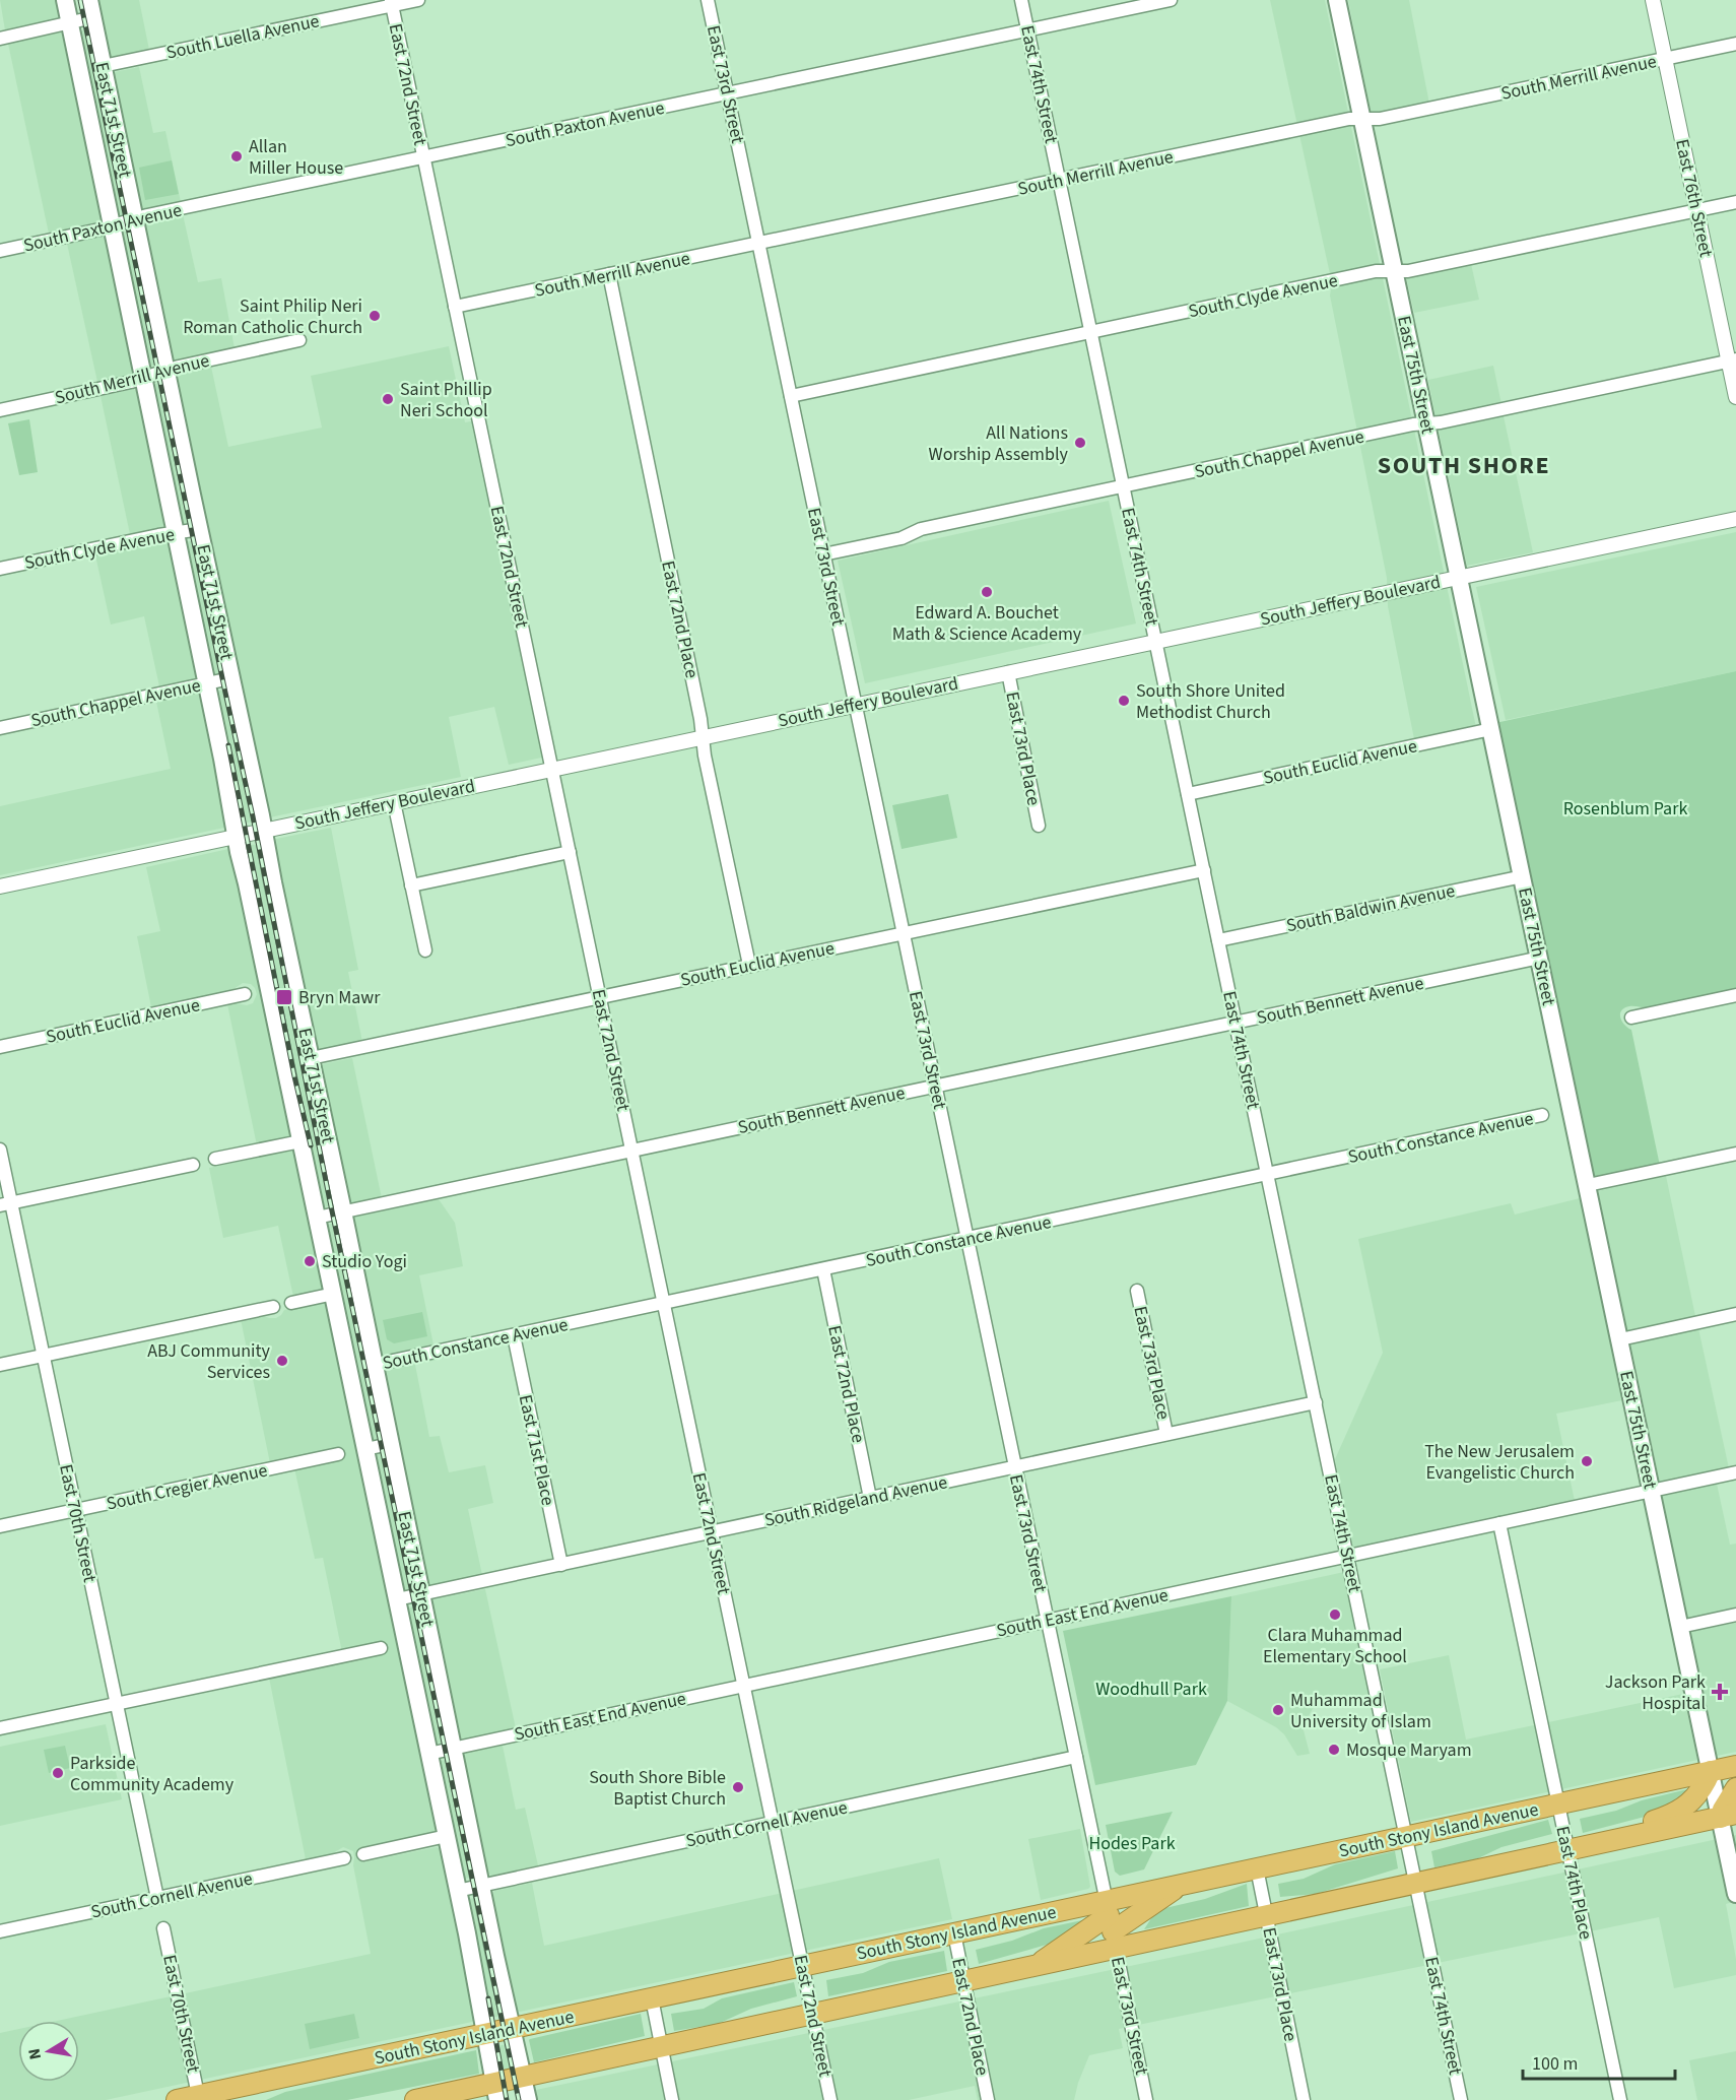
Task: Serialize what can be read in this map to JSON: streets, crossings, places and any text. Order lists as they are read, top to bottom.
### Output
{
  "streets": {
    "highway": ["South Stony Island Avenue"],
    "main road": ["East 71st Street", "East 75th Street"],
    "street": [
      "South Luella Avenue",
      "South Merrill Avenue",
      "East 72nd Street",
      "East 73rd Street",
      "East 74th Street",
      "South Paxton Avenue",
      "East 76th Street",
      "South Clyde Avenue",
      "South Chappel Avenue",
      "South Jeffery Boulevard",
      "East 72nd Place",
      "East 73rd Place",
      "South Euclid Avenue",
      "South Baldwin Avenue",
      "South Bennett Avenue",
      "South Constance Avenue",
      "East 71st Place",
      "South Cregier Avenue",
      "South Ridgeland Avenue",
      "East 70th Street",
      "South East End Avenue",
      "South Cornell Avenue",
      "East 74th Place"
    ]
  },
  "crossings": [
    ["South Luella Avenue", "East 72nd Street"],
    ["South Luella Avenue", "East 71st Street"],
    ["South Merrill Avenue", "East 72nd Street"],
    ["South Merrill Avenue", "East 73rd Street"],
    ["South Merrill Avenue", "East 74th Street"],
    ["South Merrill Avenue", "East 71st Street"],
    ["South Merrill Avenue", "East 76th Street"],
    ["South Merrill Avenue", "East 75th Street"],
    ["South Merrill Avenue", "East 72nd Place"],
    ["East 72nd Street", "South Paxton Avenue"],
    ["East 72nd Street", "South Jeffery Boulevard"],
    ["East 72nd Street", "South Euclid Avenue"],
    ["East 72nd Street", "South Bennett Avenue"],
    ["East 72nd Street", "South Constance Avenue"],
    ["East 72nd Street", "South Ridgeland Avenue"],
    ["East 72nd Street", "South East End Avenue"],
    ["East 72nd Street", "South Cornell Avenue"],
    ["East 72nd Street", "South Stony Island Avenue"],
    ["East 73rd Street", "South Paxton Avenue"],
    ["East 73rd Street", "South Clyde Avenue"],
    ["East 73rd Street", "South Chappel Avenue"],
    ["East 73rd Street", "South Jeffery Boulevard"],
    ["East 73rd Street", "South Euclid Avenue"],
    ["East 73rd Street", "South Bennett Avenue"],
    ["East 73rd Street", "South Constance Avenue"],
    ["East 73rd Street", "South Ridgeland Avenue"],
    ["East 73rd Street", "South East End Avenue"],
    ["East 73rd Street", "South Cornell Avenue"],
    ["East 73rd Street", "South Stony Island Avenue"],
    ["East 74th Street", "South Paxton Avenue"],
    ["East 74th Street", "South Clyde Avenue"],
    ["East 74th Street", "South Chappel Avenue"],
    ["East 74th Street", "South Jeffery Boulevard"],
    ["East 74th Street", "South Euclid Avenue"],
    ["East 74th Street", "South Baldwin Avenue"],
    ["East 74th Street", "South Bennett Avenue"],
    ["East 74th Street", "South Constance Avenue"],
    ["East 74th Street", "South Ridgeland Avenue"],
    ["East 74th Street", "South East End Avenue"],
    ["East 74th Street", "South Stony Island Avenue"],
    ["East 71st Street", "South Paxton Avenue"],
    ["East 71st Street", "South Clyde Avenue"],
    ["East 71st Street", "South Chappel Avenue"],
    ["East 71st Street", "South Jeffery Boulevard"],
    ["East 71st Street", "South Euclid Avenue"],
    ["East 71st Street", "South Bennett Avenue"],
    ["East 71st Street", "South Constance Avenue"],
    ["East 71st Street", "South Ridgeland Avenue"],
    ["East 71st Street", "South East End Avenue"],
    ["East 71st Street", "South Cornell Avenue"],
    ["East 71st Street", "South Stony Island Avenue"],
    ["East 76th Street", "South Clyde Avenue"],
    ["East 76th Street", "South Chappel Avenue"],
    ["South Clyde Avenue", "East 75th Street"],
    ["East 75th Street", "South Chappel Avenue"],
    ["East 75th Street", "South Jeffery Boulevard"],
    ["East 75th Street", "South Euclid Avenue"],
    ["East 75th Street", "South Baldwin Avenue"],
    ["East 75th Street", "South Bennett Avenue"],
    ["East 75th Street", "South East End Avenue"],
    ["East 75th Street", "South Stony Island Avenue"],
    ["South Jeffery Boulevard", "East 72nd Place"],
    ["South Jeffery Boulevard", "East 73rd Place"],
    ["East 72nd Place", "South Euclid Avenue"],
    ["East 72nd Place", "South Constance Avenue"],
    ["East 72nd Place", "South Ridgeland Avenue"],
    ["East 72nd Place", "South Stony Island Avenue"],
    ["East 73rd Place", "South Ridgeland Avenue"],
    ["East 73rd Place", "South Stony Island Avenue"],
    ["South Constance Avenue", "East 71st Place"],
    ["East 71st Place", "South Ridgeland Avenue"],
    ["South Cregier Avenue", "East 70th Street"],
    ["East 70th Street", "South Cornell Avenue"],
    ["East 70th Street", "South Stony Island Avenue"],
    ["South East End Avenue", "East 74th Place"],
    ["South Stony Island Avenue", "East 74th Place"]
  ],
  "districts": ["SOUTH SHORE"],
  "parks": ["Rosenblum Park", "Woodhull Park", "Hodes Park"],
  "places": {
    "other": [
      "Allan Miller House",
      "Saint Philip Neri Roman Catholic Church",
      "Saint Phillip Neri School",
      "All Nations Worship Assembly",
      "Edward A. Bouchet Math & Science Academy",
      "South Shore United Methodist Church",
      "Studio Yogi",
      "ABJ Community Services",
      "The New Jerusalem Evangelistic Church",
      "Clara Muhammad Elementary School",
      "Muhammad University of Islam",
      "Mosque Maryam",
      "Parkside Community Academy",
      "South Shore Bible Baptist Church"
    ],
    "transit": ["Bryn Mawr"],
    "health": ["Jackson Park Hospital"]
  },
  "scale_bar": "100 m",
  "north": "left"
}
